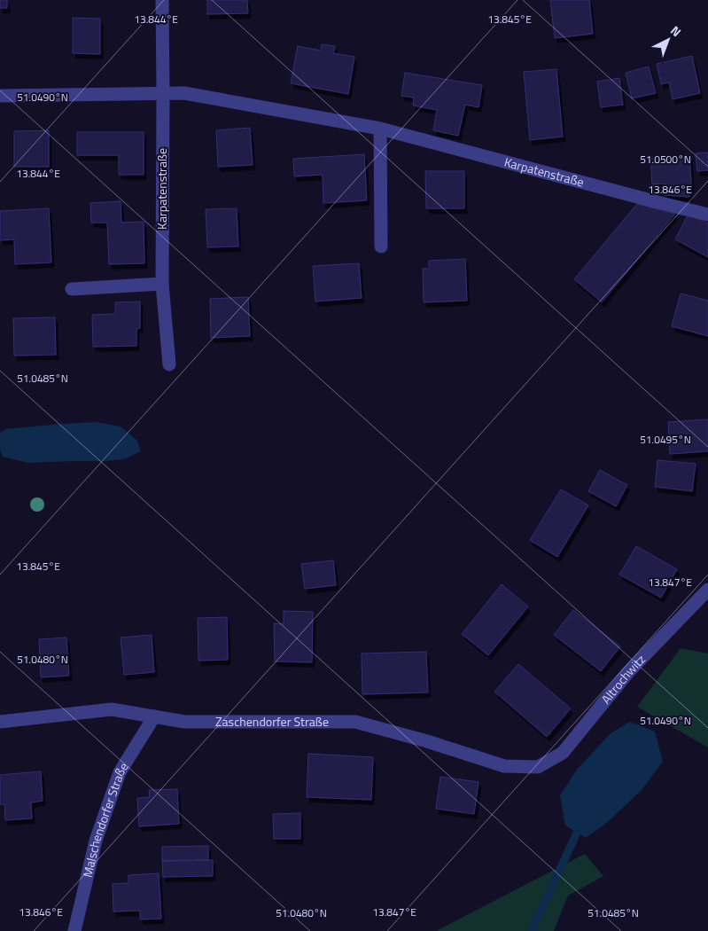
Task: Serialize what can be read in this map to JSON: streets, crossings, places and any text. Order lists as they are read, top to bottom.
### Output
{
  "streets": {
    "street": [
      "Karpatenstraße",
      "Altrochwitz",
      "Zaschendorfer Straße",
      "Malschendorfer Straße"
    ]
  },
  "crossings": [
    ["Altrochwitz", "Zaschendorfer Straße"],
    ["Zaschendorfer Straße", "Malschendorfer Straße"]
  ],
  "north": "top right",
  "coordinates": [
    "13.844°E",
    "13.845°E",
    "51.0490°N",
    "51.0500°N",
    "13.846°E",
    "51.0485°N",
    "51.0495°N",
    "13.847°E",
    "51.0480°N"
  ]
}
